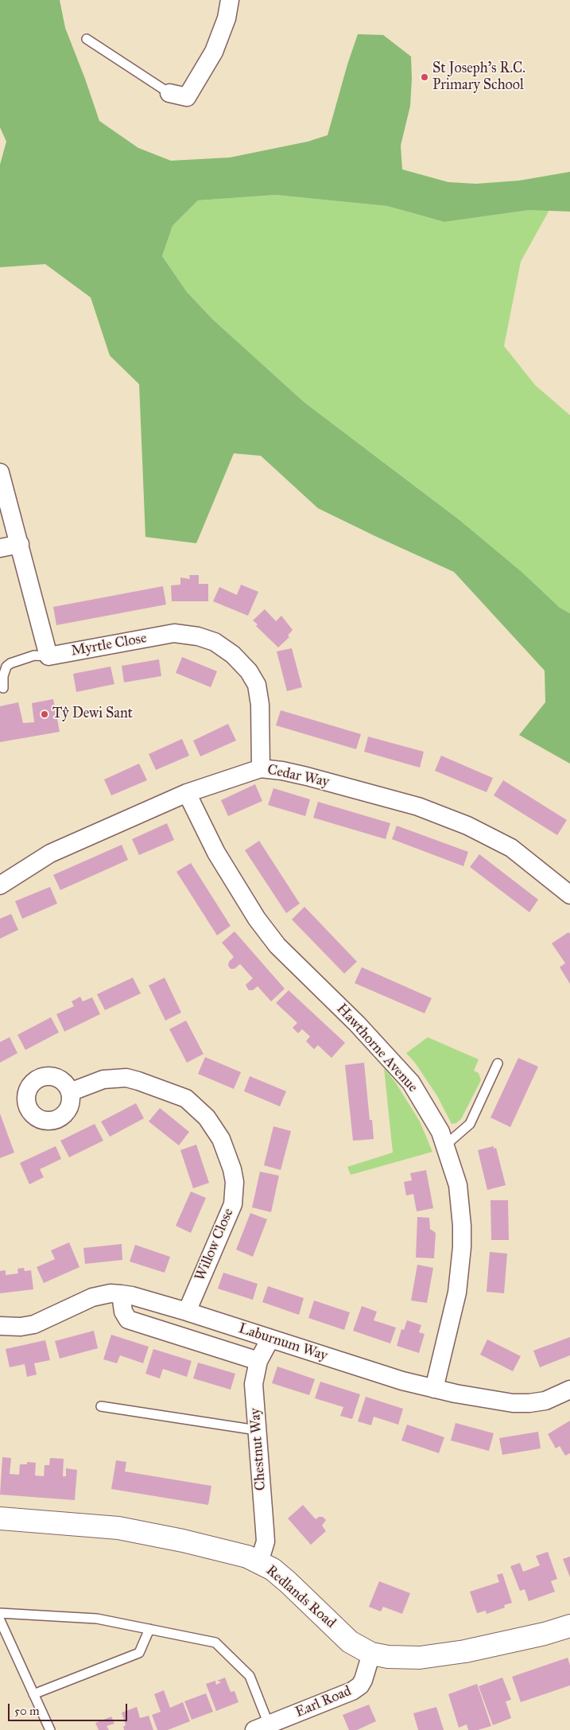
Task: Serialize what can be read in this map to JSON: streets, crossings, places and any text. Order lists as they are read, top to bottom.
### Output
{
  "streets": {
    "main road": ["Redlands Road"],
    "street": [
      "Myrtle Close",
      "Cedar Way",
      "Hawthorne Avenue",
      "Willow Close",
      "Laburnum Way",
      "Chestnut Way",
      "Earl Road"
    ]
  },
  "crossings": [
    ["Myrtle Close", "Cedar Way"],
    ["Cedar Way", "Hawthorne Avenue"],
    ["Hawthorne Avenue", "Laburnum Way"],
    ["Willow Close", "Laburnum Way"],
    ["Laburnum Way", "Chestnut Way"],
    ["Chestnut Way", "Redlands Road"],
    ["Redlands Road", "Earl Road"]
  ],
  "places": ["St Joseph's R.C. Primary School", "Tŷ Dewi Sant"],
  "scale_bar": "50 m"
}
